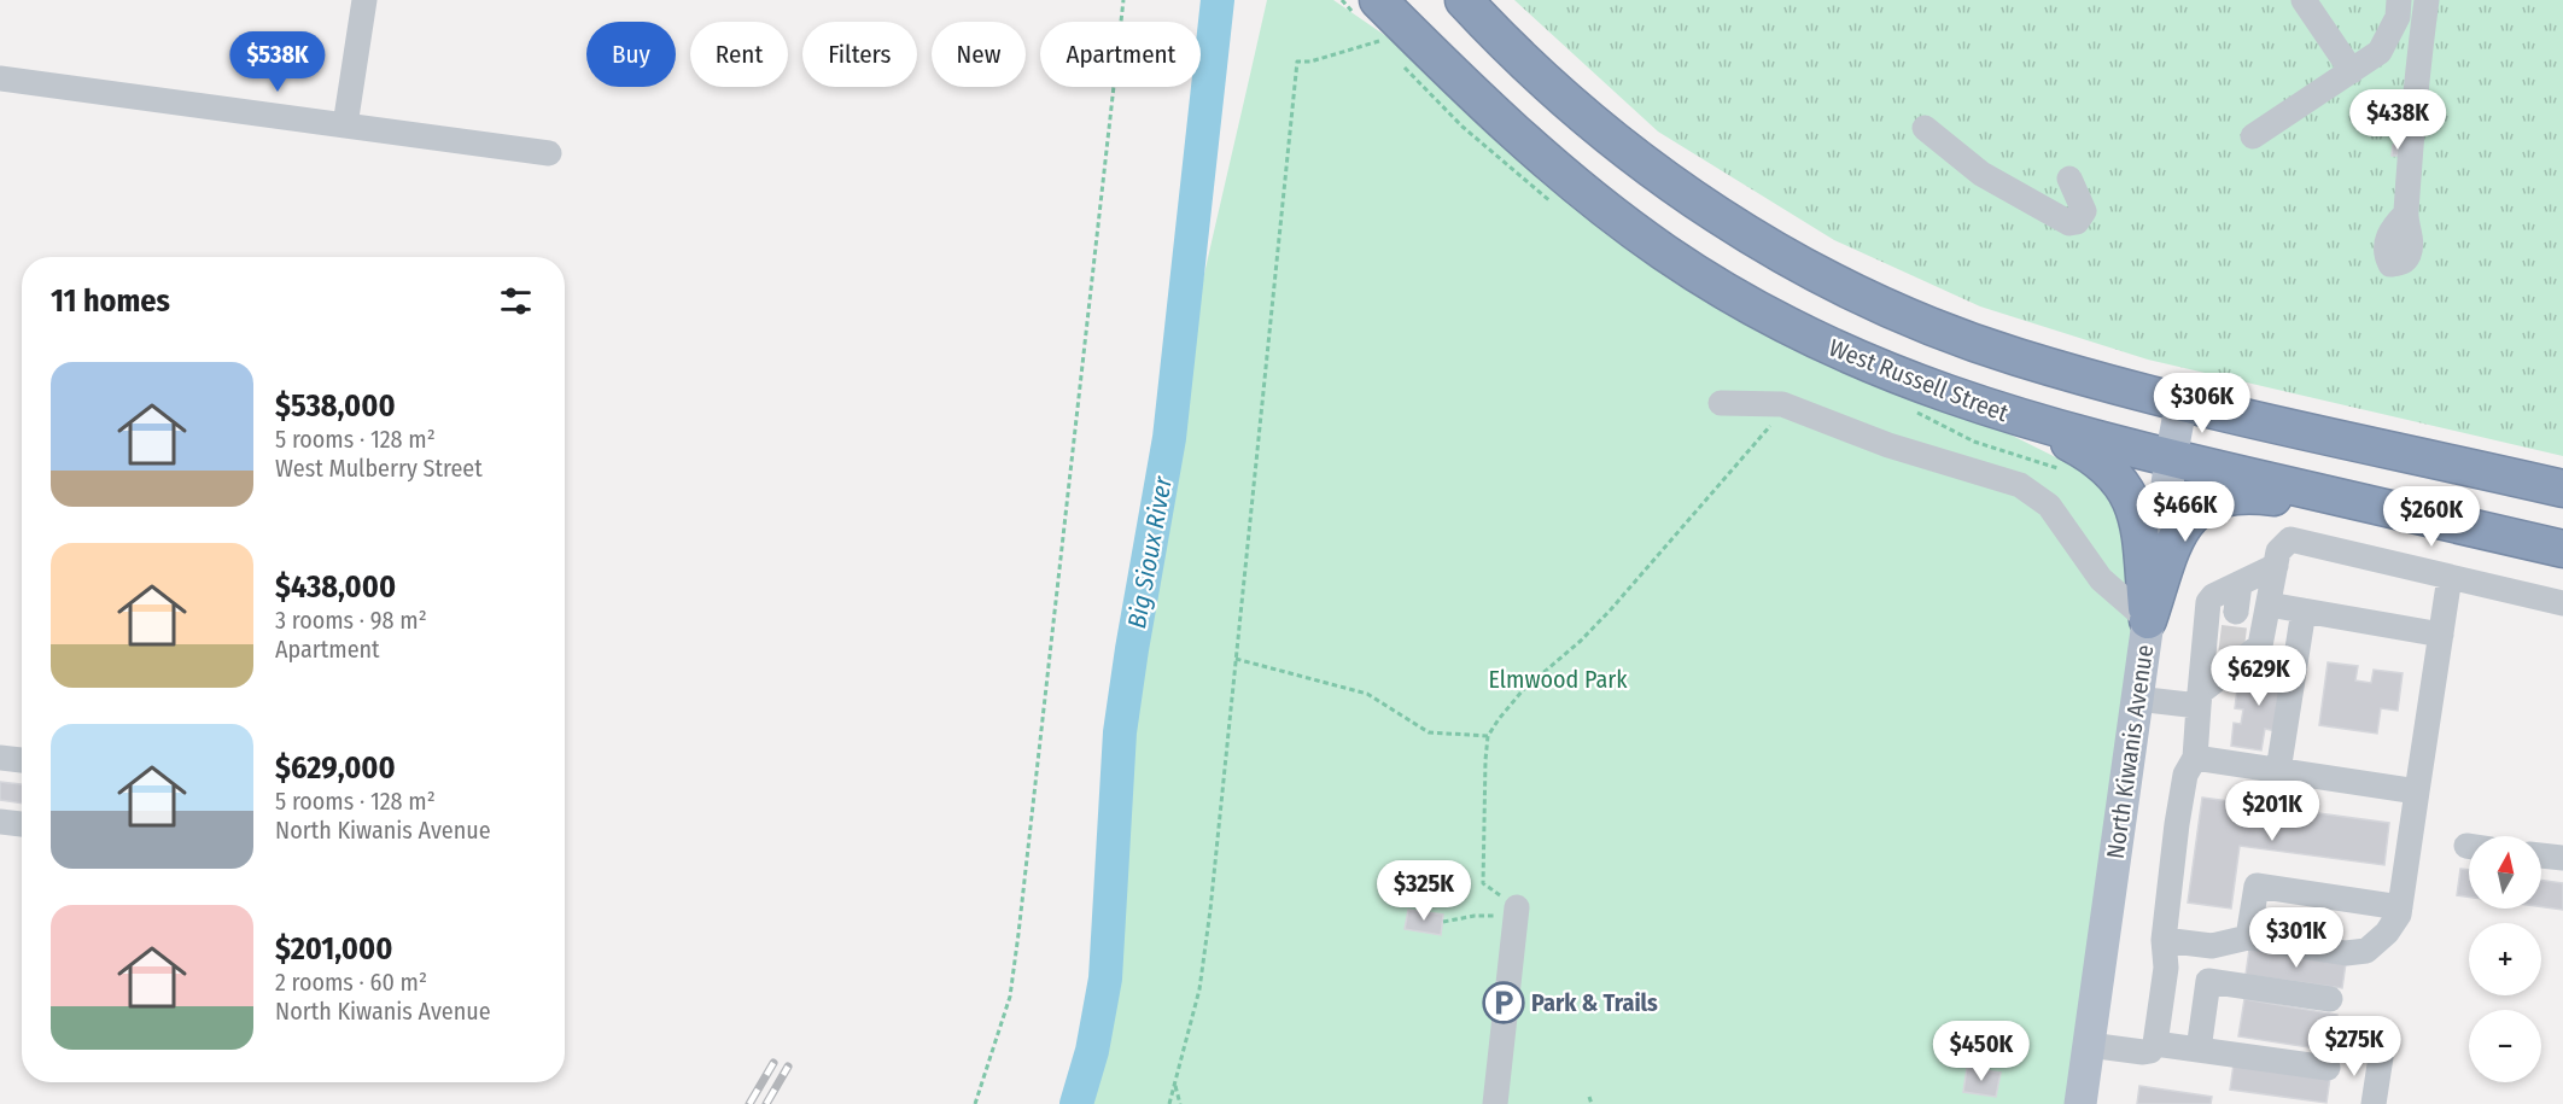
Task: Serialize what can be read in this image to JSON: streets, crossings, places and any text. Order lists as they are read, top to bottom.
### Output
{
  "streets": {
    "highway": ["West Russell Street"],
    "main road": ["North Kiwanis Avenue"]
  },
  "crossings": [
    ["West Russell Street", "North Kiwanis Avenue"]
  ],
  "water": ["Big Sioux River"],
  "parks": ["Elmwood Park"],
  "places": {
    "parking": ["Park & Trails"]
  },
  "north": "top",
  "page": {
    "chip": [
      "Buy",
      "Rent",
      "Filters",
      "New",
      "Apartment"
    ],
    "price": [
      "$538K",
      "$438K",
      "$306K",
      "$466K",
      "$260K",
      "$629K",
      "$201K",
      "$325K",
      "$301K",
      "$275K",
      "$450K"
    ],
    "heading": "11 homes",
    "list": [
      {
        "name": "$538,000",
        "note": "5 rooms · 128 m² · West Mulberry Street"
      },
      {
        "name": "$438,000",
        "note": "3 rooms · 98 m² · Apartment"
      },
      {
        "name": "$629,000",
        "note": "5 rooms · 128 m² · North Kiwanis Avenue"
      },
      {
        "name": "$201,000",
        "note": "2 rooms · 60 m² · North Kiwanis Avenue"
      }
    ],
    "map_buttons": ["+", "−"]
  }
}
